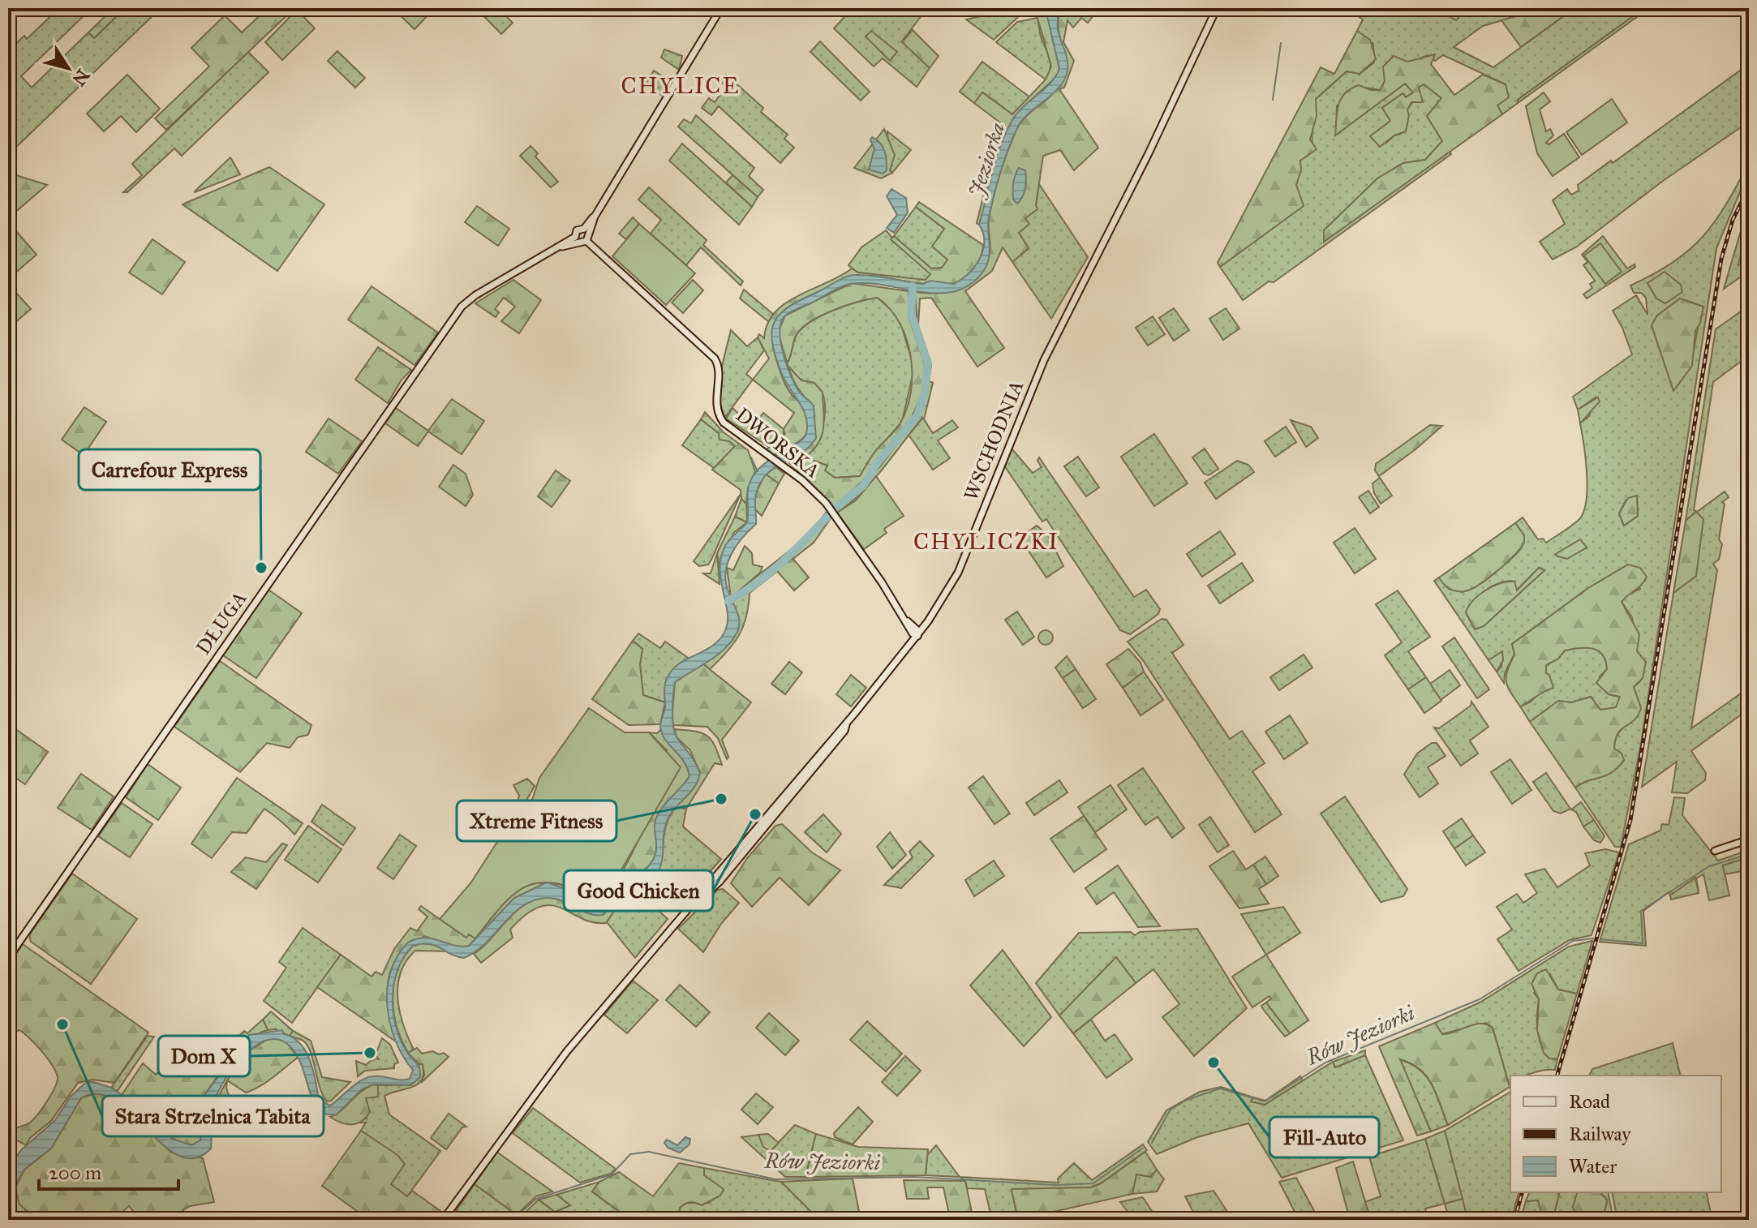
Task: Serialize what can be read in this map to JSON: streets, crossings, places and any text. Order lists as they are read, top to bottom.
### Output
{
  "streets": {
    "street": ["WSCHODNIA", "DWORSKA", "DŁUGA"]
  },
  "crossings": [
    ["WSCHODNIA", "DWORSKA"]
  ],
  "districts": ["CHYLICE", "CHYLICZKI"],
  "water": ["Jeziorka", "Rów Jeziorki"],
  "places": [
    "Carrefour Express",
    "Xtreme Fitness",
    "Good Chicken",
    "Stara Strzelnica Tabita",
    "Dom X",
    "Fill-Auto"
  ],
  "legend": ["Road", "Railway", "Water"],
  "scale_bar": "200 m",
  "north": "bottom right"
}
